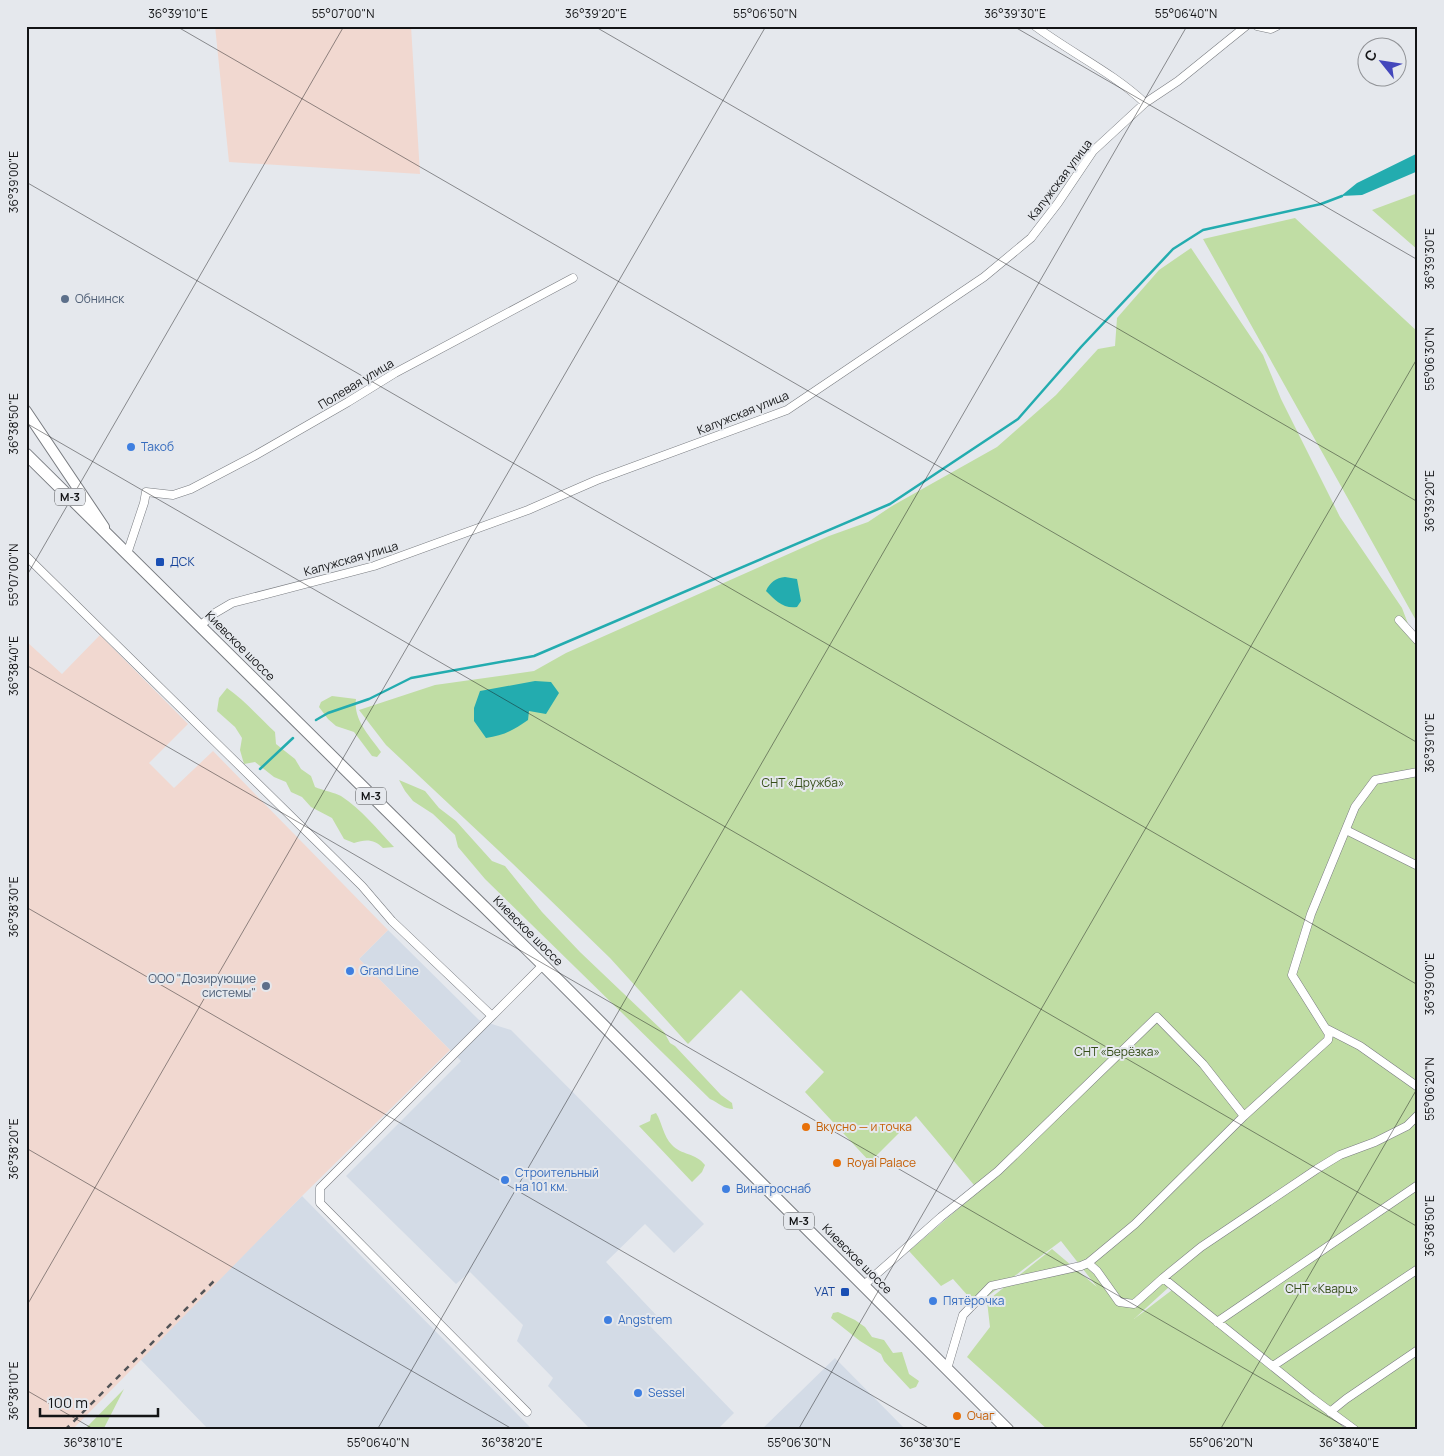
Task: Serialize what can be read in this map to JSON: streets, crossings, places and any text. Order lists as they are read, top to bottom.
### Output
{
  "streets": {
    "highway": ["М-3", "Киевское шоссе"],
    "street": ["Калужская улица", "Полевая улица"]
  },
  "crossings": [
    ["Калужская улица", "Киевское шоссе"],
    ["Полевая улица", "Киевское шоссе"]
  ],
  "parks": ["СНТ «Дружба»", "СНТ «Берёзка»", "СНТ «Кварц»"],
  "places": {
    "other": [
      "Обнинск",
      "Такоб",
      "Grand Line",
      "ООО \"Дозирующие системы\"",
      "Вкусно — и точка",
      "Royal Palace",
      "Строительный на 101 км.",
      "Винагроснаб",
      "Пятёрочка",
      "Angstrem",
      "Sessel",
      "Очаг"
    ],
    "transit": ["ДСК", "УАТ"]
  },
  "scale_bar": "100 m",
  "north": "top left",
  "coordinates": [
    "36°39'10\"E",
    "55°07'00\"N",
    "36°39'20\"E",
    "55°06'50\"N",
    "36°39'30\"E",
    "55°06'40\"N",
    "36°39'00\"E",
    "55°06'30\"N",
    "36°38'50\"E",
    "36°38'40\"E",
    "36°38'30\"E",
    "55°06'20\"N",
    "36°38'20\"E",
    "36°38'10\"E"
  ]
}
